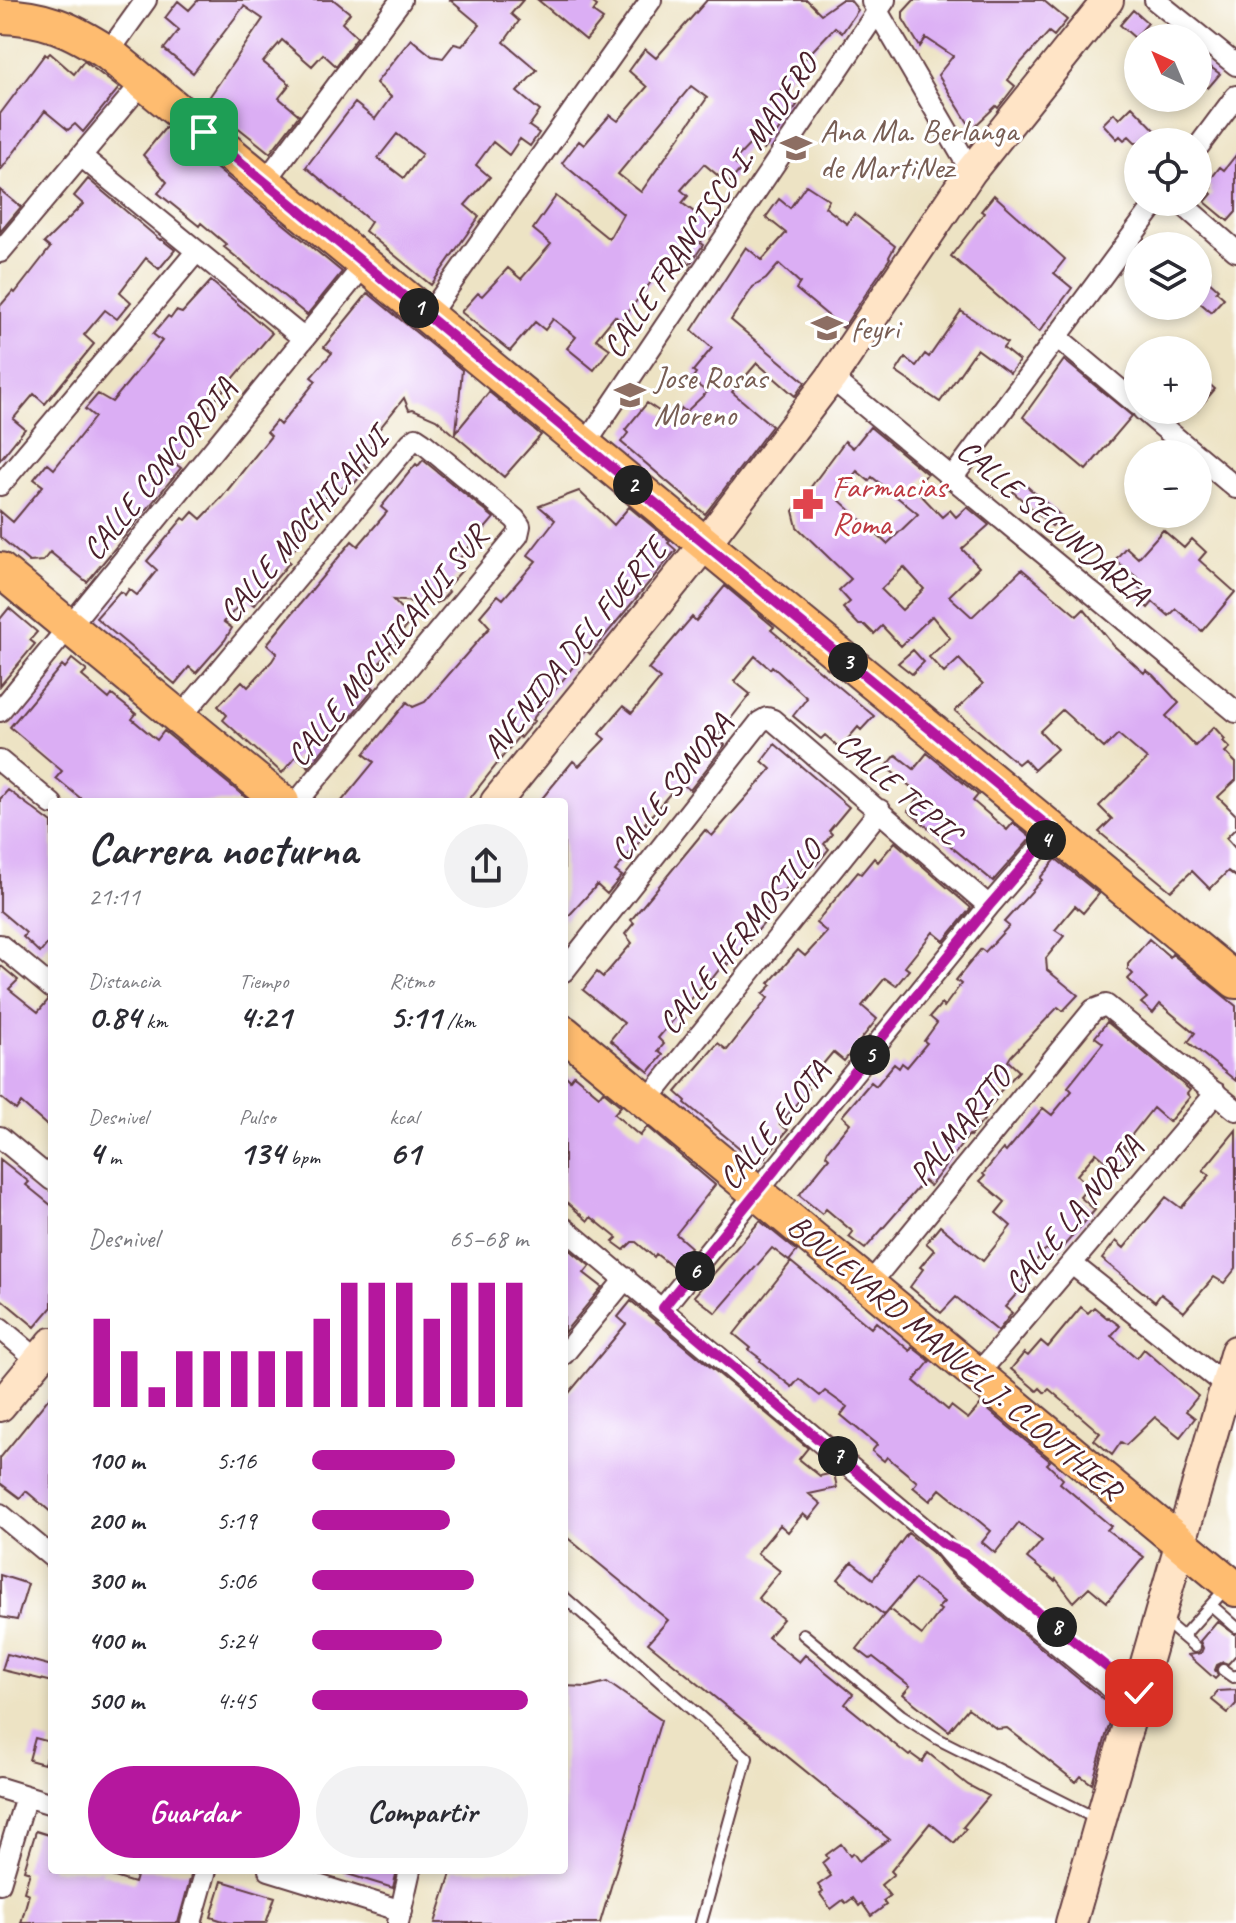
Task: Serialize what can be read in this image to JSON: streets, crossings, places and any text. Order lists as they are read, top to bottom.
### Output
{
  "streets": {
    "main road": ["BOULEVARD MANUEL J. CLOUTHIER"],
    "street": [
      "CALLE FRANCISCO I. MADERO",
      "CALLE CONCORDIA",
      "CALLE SECUNDARIA",
      "CALLE MOCHICAHUI",
      "CALLE MOCHICAHUI SUR",
      "AVENIDA DEL FUERTE",
      "CALLE SONORA",
      "CALLE TEPIC",
      "CALLE HERMOSILLO",
      "CALLE ELOTA",
      "PALMARITO",
      "CALLE LA NORIA"
    ]
  },
  "crossings": [
    ["CALLE SECUNDARIA", "AVENIDA DEL FUERTE"],
    ["CALLE MOCHICAHUI", "CALLE MOCHICAHUI SUR"],
    ["CALLE SONORA", "CALLE TEPIC"],
    ["CALLE TEPIC", "CALLE HERMOSILLO"],
    ["CALLE TEPIC", "CALLE ELOTA"],
    ["CALLE HERMOSILLO", "BOULEVARD MANUEL J. CLOUTHIER"],
    ["CALLE ELOTA", "BOULEVARD MANUEL J. CLOUTHIER"],
    ["PALMARITO", "CALLE LA NORIA"],
    ["PALMARITO", "BOULEVARD MANUEL J. CLOUTHIER"],
    ["CALLE LA NORIA", "BOULEVARD MANUEL J. CLOUTHIER"]
  ],
  "places": {
    "school or university": ["Ana Ma. Berlanga de MartiNez", "feyri", "Jose Rosas Moreno"],
    "pharmacy": ["Farmacias Roma"]
  },
  "north": "top left",
  "page": {
    "map_buttons": ["+", "−"],
    "pins": [
      "1",
      "2",
      "3",
      "4",
      "5",
      "6",
      "7",
      "8"
    ],
    "heading": ["Carrera nocturna", "21:11"],
    "stats": [
      ["Distancia", "0.84 km"],
      ["Tiempo", "4:21"],
      ["Ritmo", "5:11 /km"],
      ["Desnivel", "4 m"],
      ["Pulso", "134 bpm"],
      ["kcal", "61"]
    ],
    "chart": ["Desnivel", "65–68 m"],
    "list": [
      {
        "name": "100 m",
        "note": "5:16"
      },
      {
        "name": "200 m",
        "note": "5:19"
      },
      {
        "name": "300 m",
        "note": "5:06"
      },
      {
        "name": "400 m",
        "note": "5:24"
      },
      {
        "name": "500 m",
        "note": "4:45"
      }
    ],
    "buttons": ["Guardar", "Compartir"]
  }
}
